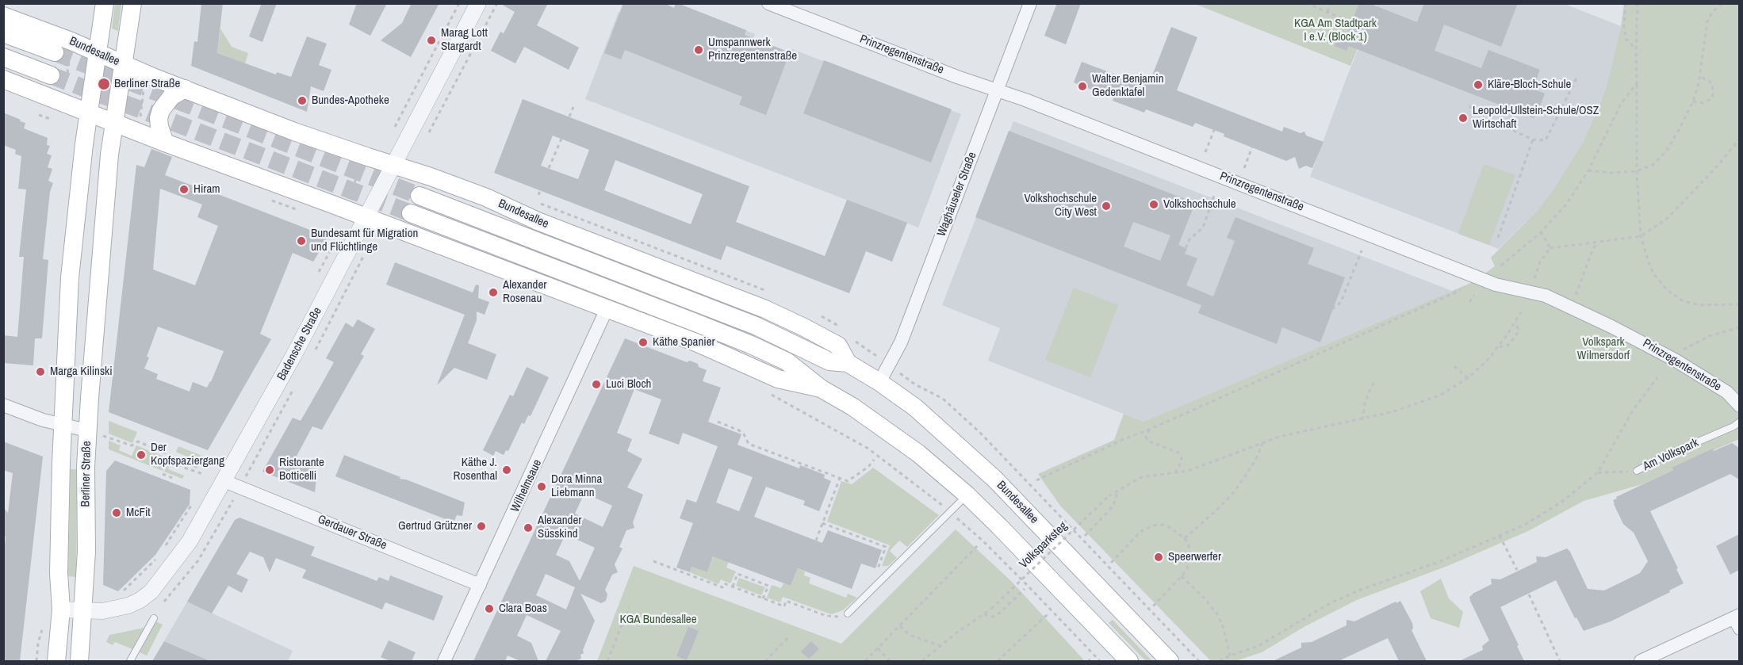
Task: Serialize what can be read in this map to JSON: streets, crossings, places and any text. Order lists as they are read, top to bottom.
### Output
{
  "streets": {
    "main road": ["Bundesallee", "Berliner Straße"],
    "street": [
      "Prinzregentenstraße",
      "Waghäuseler Straße",
      "Badensche Straße",
      "Wilhelmsaue",
      "Gerdauer Straße"
    ],
    "lane": ["Am Volkspark"],
    "path": ["Volksparksteg"]
  },
  "crossings": [
    ["Bundesallee", "Waghäuseler Straße"],
    ["Bundesallee", "Badensche Straße"],
    ["Bundesallee", "Berliner Straße"],
    ["Prinzregentenstraße", "Waghäuseler Straße"],
    ["Badensche Straße", "Berliner Straße"],
    ["Badensche Straße", "Gerdauer Straße"],
    ["Wilhelmsaue", "Gerdauer Straße"]
  ],
  "parks": ["KGA Am Stadtpark I e.V. (Block 1)", "Volkspark Wilmersdorf", "KGA Bundesallee"],
  "places": [
    "Marag Lott Stargardt",
    "Umspannwerk Prinzregentenstraße",
    "Berliner Straße",
    "Kläre-Bloch-Schule",
    "Walter Benjamin Gedenktafel",
    "Bundes-Apotheke",
    "Leopold-Ullstein-Schule/OSZ Wirtschaft",
    "Hiram",
    "Volkshochschule",
    "Volkshochschule City West",
    "Bundesamt für Migration und Flüchtlinge",
    "Alexander Rosenau",
    "Käthe Spanier",
    "Marga Kilinski",
    "Luci Bloch",
    "Der Kopfspaziergang",
    "Ristorante Botticelli",
    "Käthe J. Rosenthal",
    "Dora Minna Liebmann",
    "McFit",
    "Gertrud Grützner",
    "Alexander Süsskind",
    "Speerwerfer",
    "Clara Boas"
  ]
}
